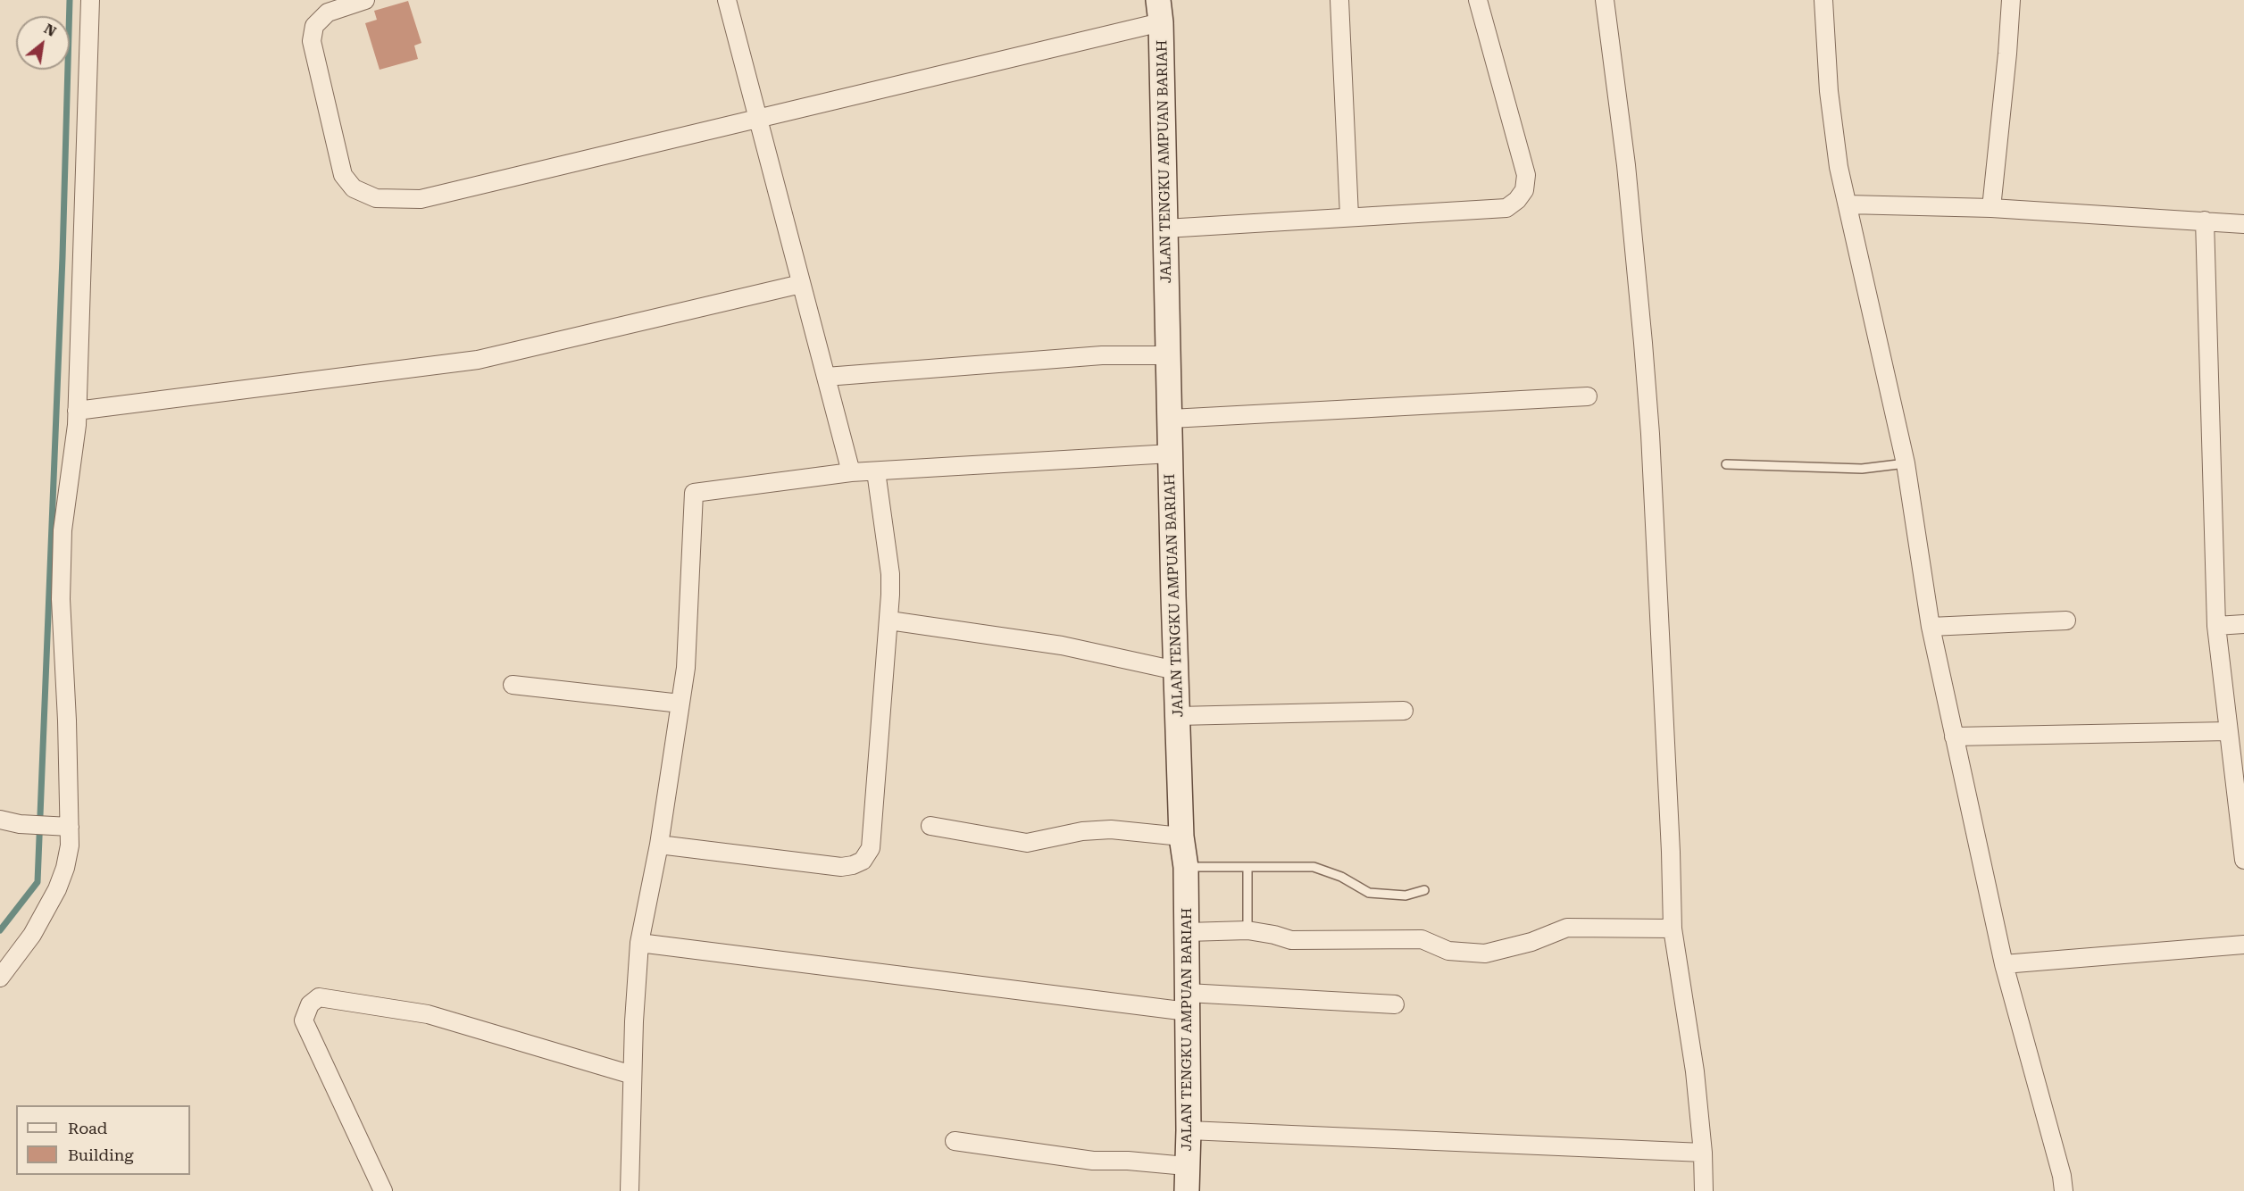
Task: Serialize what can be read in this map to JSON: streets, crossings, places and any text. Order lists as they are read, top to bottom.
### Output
{
  "streets": {
    "main road": ["JALAN TENGKU AMPUAN BARIAH"]
  },
  "legend": ["Road", "Building"],
  "north": "top right"
}
